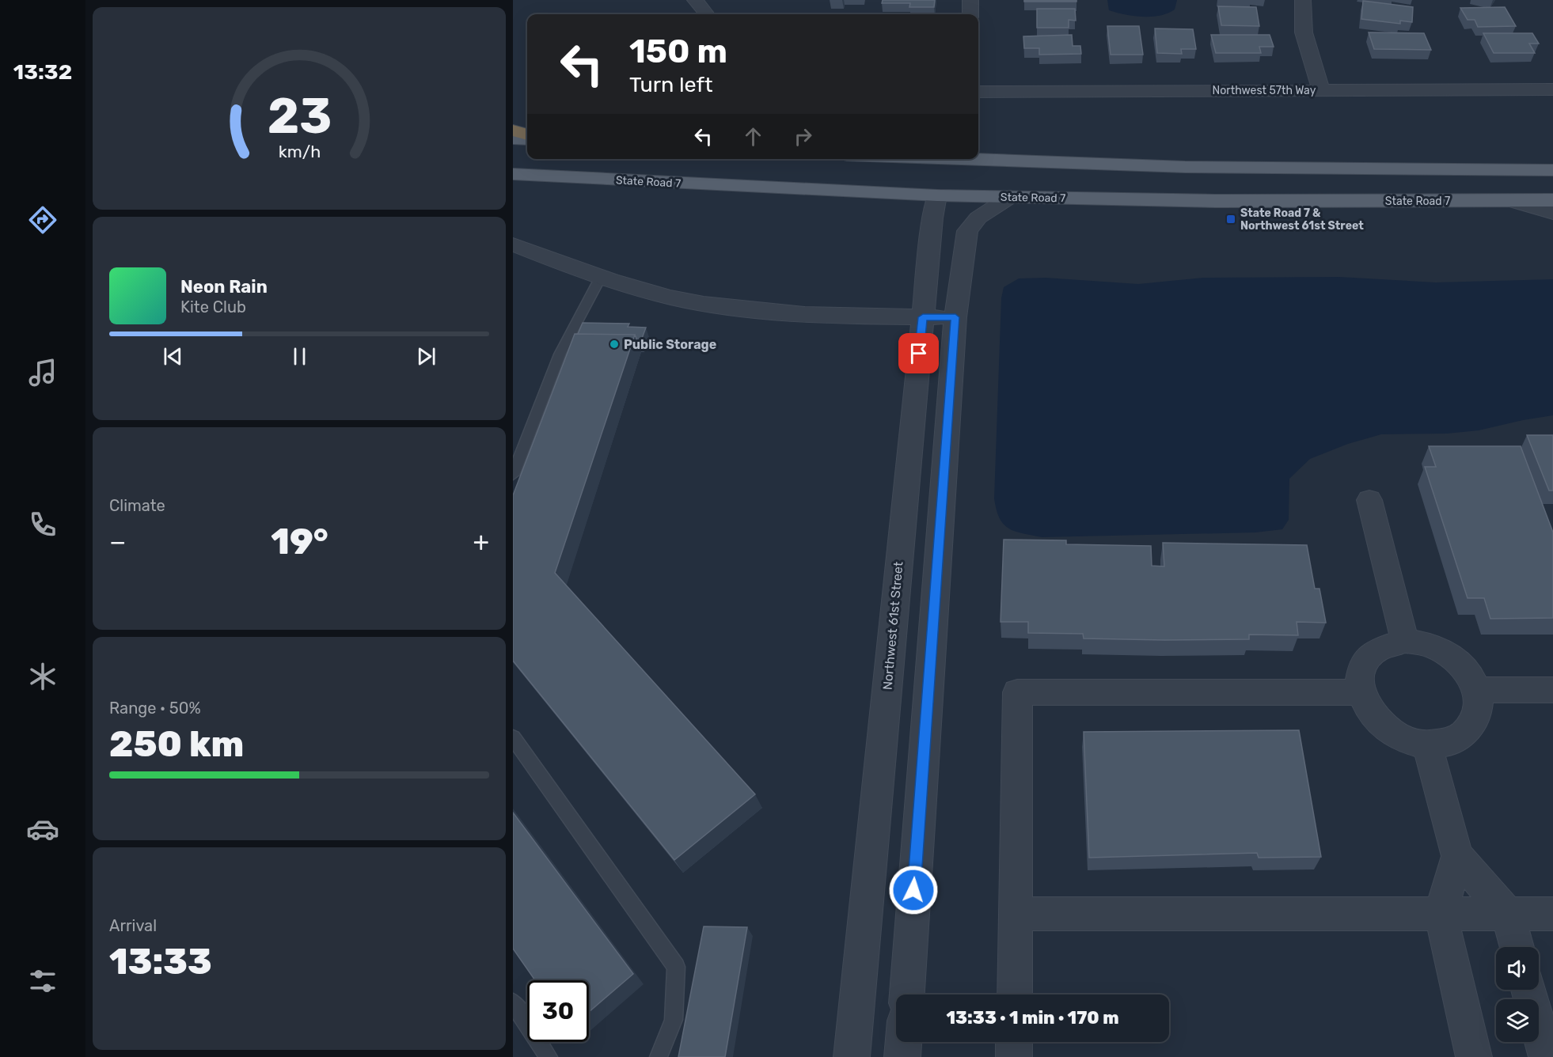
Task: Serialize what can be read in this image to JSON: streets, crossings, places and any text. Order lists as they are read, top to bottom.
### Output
{
  "streets": {
    "main road": ["State Road 7"],
    "street": ["Northwest 57th Way", "Northwest 61st Street"]
  },
  "crossings": [
    ["State Road 7", "Northwest 61st Street"]
  ],
  "places": {
    "transit": ["State Road 7 & Northwest 61st Street"],
    "other": ["Public Storage"]
  },
  "page": {
    "tabs": "13:32",
    "turn": ["150 m", "Turn left"],
    "song": ["Neon Rain", "Kite Club"],
    "tile": [
      "Climate",
      ["Range · 50%", "250 km"],
      ["Arrival", "13:33"]
    ],
    "heat": ["−", "19°", "+"],
    "limit": "30",
    "trip": "13:33 · 1 min · 170 m",
    "gauge": ["23", "km/h"]
  }
}
